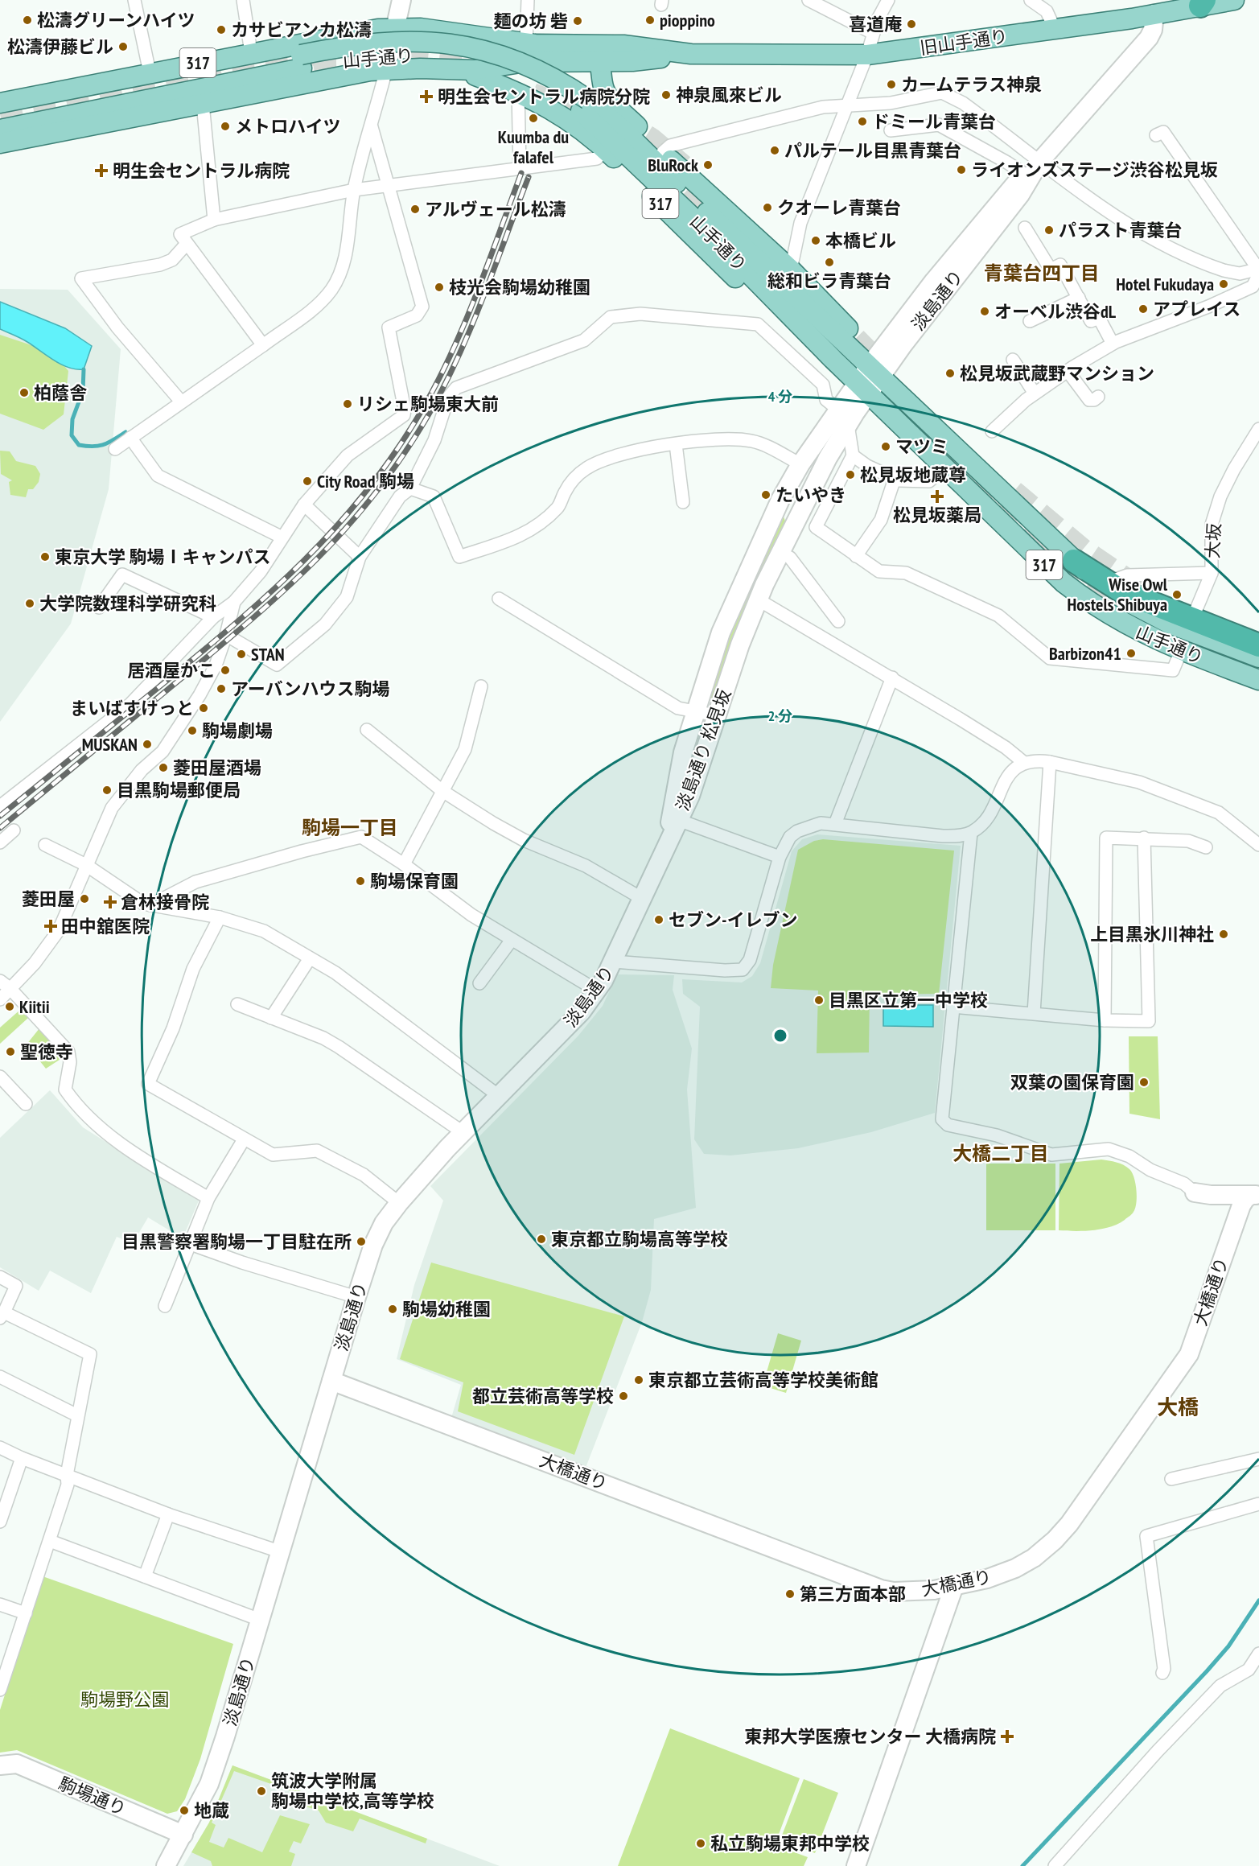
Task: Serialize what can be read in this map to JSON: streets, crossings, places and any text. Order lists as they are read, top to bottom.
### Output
{
  "streets": {
    "main road": [
      "旧山手通り",
      "山手通り",
      "317",
      "淡島通り",
      "淡島通り 松見坂",
      "大橋通り",
      "駒場通り"
    ],
    "street": ["大坂"]
  },
  "crossings": [
    ["旧山手通り", "317"],
    ["旧山手通り", "淡島通り"],
    ["山手通り", "317"],
    ["山手通り", "淡島通り"],
    ["山手通り", "大坂"],
    ["山手通り", "淡島通り 松見坂"],
    ["317", "淡島通り"],
    ["淡島通り", "淡島通り 松見坂"],
    ["淡島通り", "大橋通り"],
    ["淡島通り", "駒場通り"]
  ],
  "districts": [
    "青葉台四丁目",
    "駒場一丁目",
    "大橋二丁目",
    "大橋"
  ],
  "parks": ["駒場野公園"],
  "places": {
    "other": [
      "松濤グリーンハイツ",
      "pioppino",
      "麺の坊 砦",
      "喜道庵",
      "カサビアンカ松濤",
      "松濤伊藤ビル",
      "カームテラス神泉",
      "神泉風來ビル",
      "Kuumba du falafel",
      "ドミール青葉台",
      "メトロハイツ",
      "パルテール目黒青葉台",
      "BluRock",
      "ライオンズステージ渋谷松見坂",
      "クオーレ青葉台",
      "アルヴェール松濤",
      "パラスト青葉台",
      "本橋ビル",
      "総和ビラ青葉台",
      "Hotel Fukudaya",
      "枝光会駒場幼稚園",
      "アプレイス",
      "オーベル渋谷dL",
      "松見坂武蔵野マンション",
      "柏蔭舎",
      "リシェ駒場東大前",
      "マツミ",
      "松見坂地蔵尊",
      "City Road 駒場",
      "たいやき",
      "東京大学 駒場Ⅰキャンパス",
      "Wise Owl Hostels Shibuya",
      "大学院数理科学研究科",
      "Barbizon41",
      "STAN",
      "居酒屋かこ",
      "アーバンハウス駒場",
      "まいばすけっと",
      "駒場劇場",
      "MUSKAN",
      "菱田屋酒場",
      "目黒駒場郵便局",
      "駒場保育園",
      "菱田屋",
      "セブン-イレブン",
      "上目黒氷川神社",
      "目黒区立第一中学校",
      "Kiitii",
      "聖徳寺",
      "双葉の園保育園",
      "東京都立駒場高等学校",
      "目黒警察署駒場一丁目駐在所",
      "駒場幼稚園",
      "東京都立芸術高等学校美術館",
      "都立芸術高等学校",
      "第三方面本部",
      "筑波大学附属 駒場中学校,高等学校",
      "地蔵",
      "私立駒場東邦中学校"
    ],
    "health": [
      "明生会セントラル病院分院",
      "明生会セントラル病院",
      "松見坂薬局",
      "倉林接骨院",
      "田中舘医院",
      "東邦大学医療センター 大橋病院"
    ]
  },
  "rings": ["4 分", "2 分"]
}
